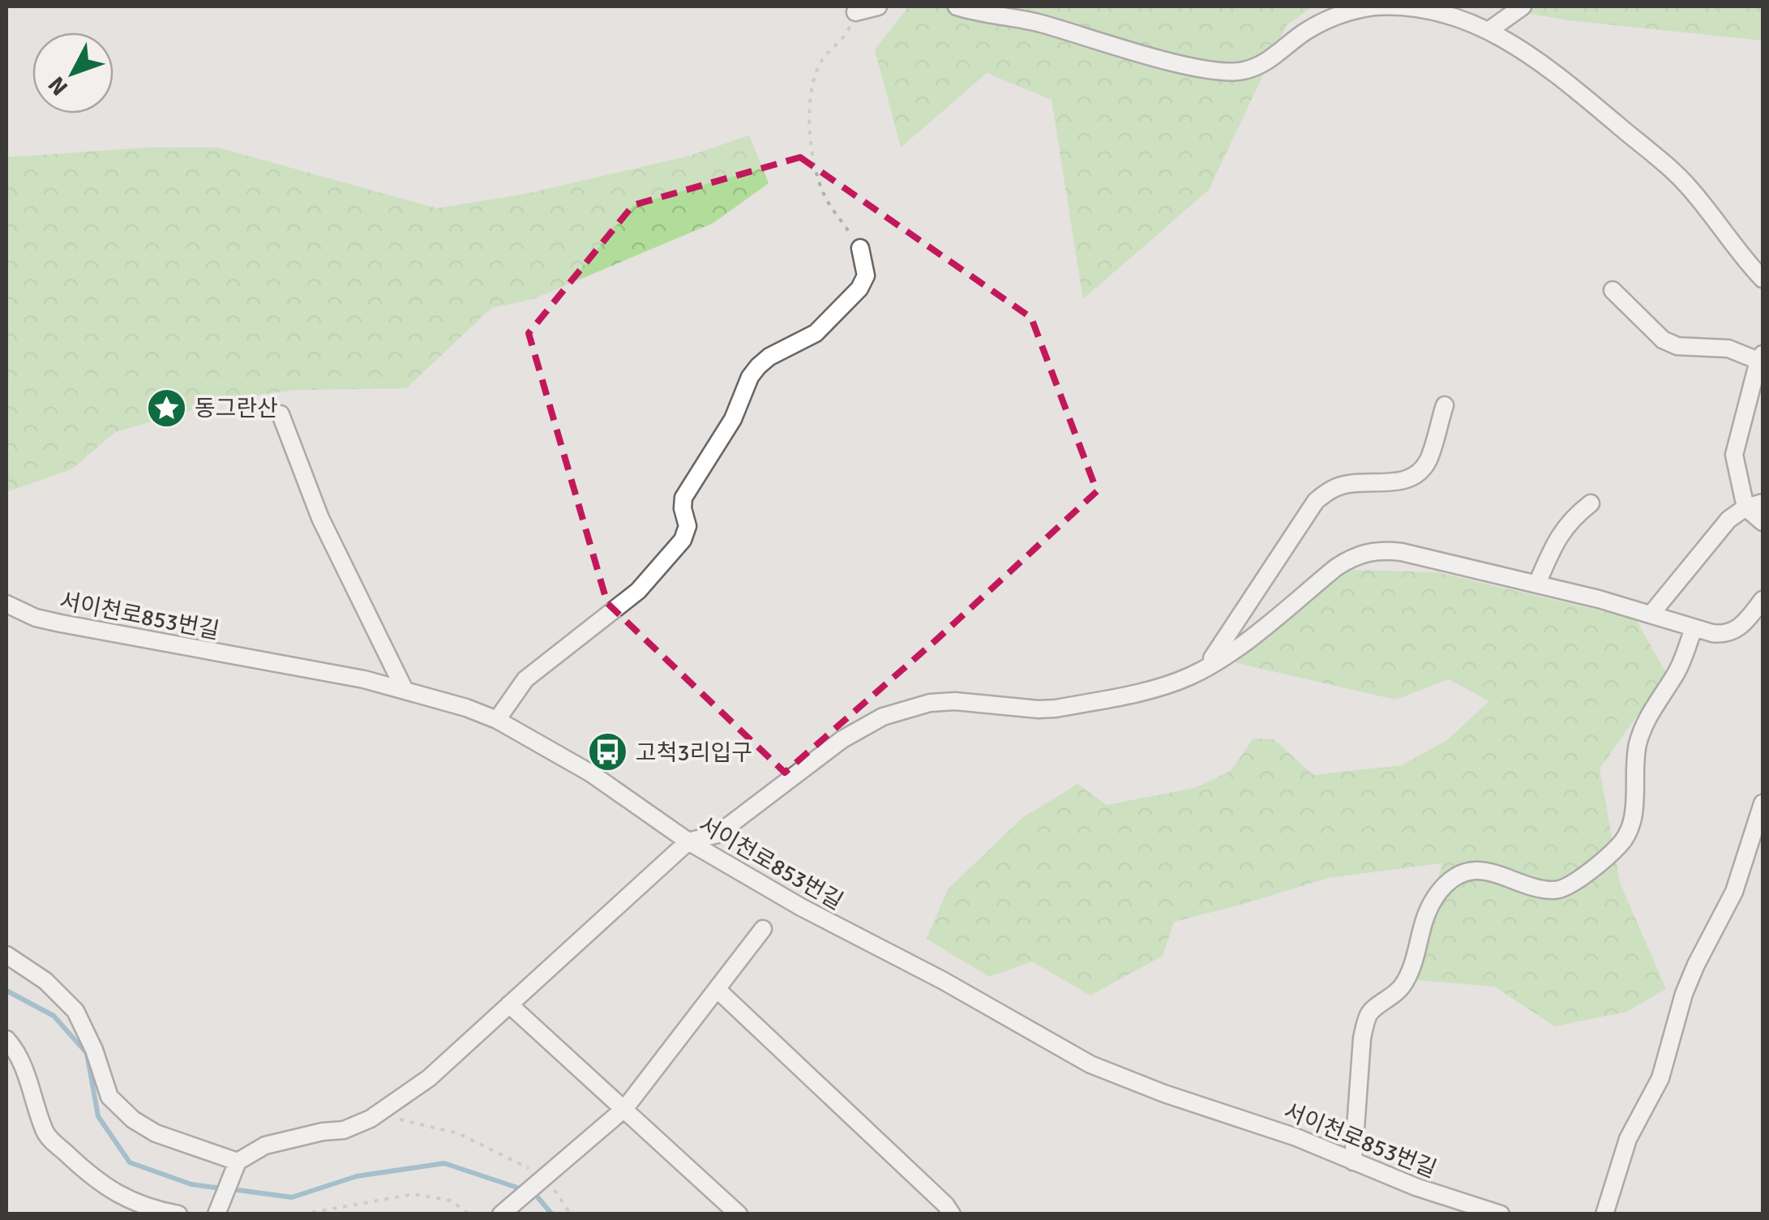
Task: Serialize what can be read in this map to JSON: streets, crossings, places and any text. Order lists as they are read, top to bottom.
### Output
{
  "streets": {
    "street": ["서이천로853번길"]
  },
  "places": {
    "place": ["동그란산"],
    "bus stop": ["고척3리입구"]
  },
  "north": "bottom left"
}
